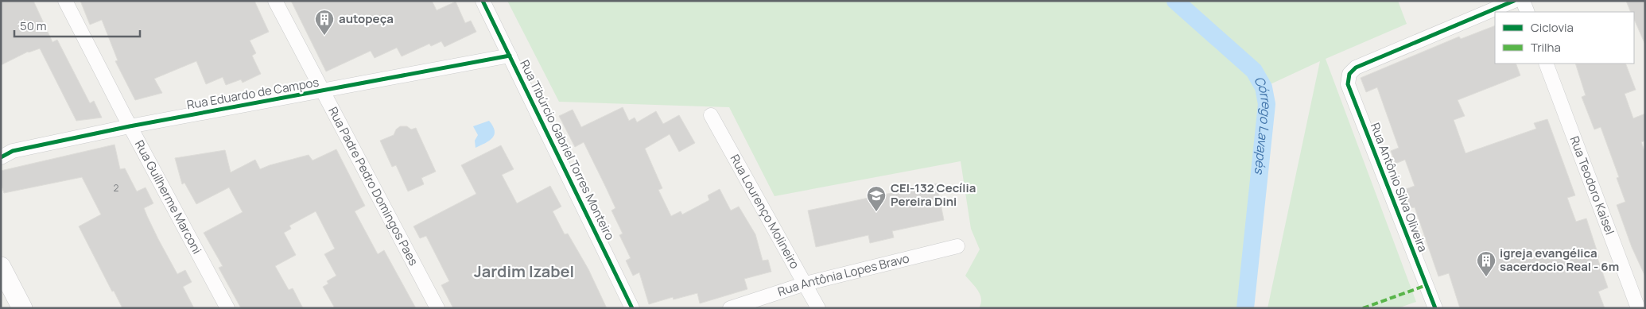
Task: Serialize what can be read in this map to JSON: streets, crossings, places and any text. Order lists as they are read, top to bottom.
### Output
{
  "streets": {
    "street": [
      "Rua Eduardo de Campos",
      "Rua Tibúrcio Gabriel Torres Monteiro",
      "Rua Teodoro Kaisel",
      "Rua Padre Pedro Domingos Paes",
      "Rua Antônio Silva Oliveira",
      "Rua Guilherme Marconi",
      "Rua Lourenço Molineiro",
      "Rua Antônia Lopes Bravo"
    ]
  },
  "crossings": [
    ["Rua Eduardo de Campos", "Rua Tibúrcio Gabriel Torres Monteiro"],
    ["Rua Eduardo de Campos", "Rua Padre Pedro Domingos Paes"],
    ["Rua Eduardo de Campos", "Rua Guilherme Marconi"],
    ["Rua Lourenço Molineiro", "Rua Antônia Lopes Bravo"]
  ],
  "districts": ["Jardim Izabel"],
  "water": ["Córrego Lavapés"],
  "places": {
    "building": ["autopeça", "igreja evangélica sacerdocio Real - 6m"],
    "school or university": ["CEI-132 Cecília Pereira Dini"]
  },
  "house_numbers": ["2"],
  "legend": ["Ciclovia", "Trilha"],
  "scale_bar": "50 m"
}
